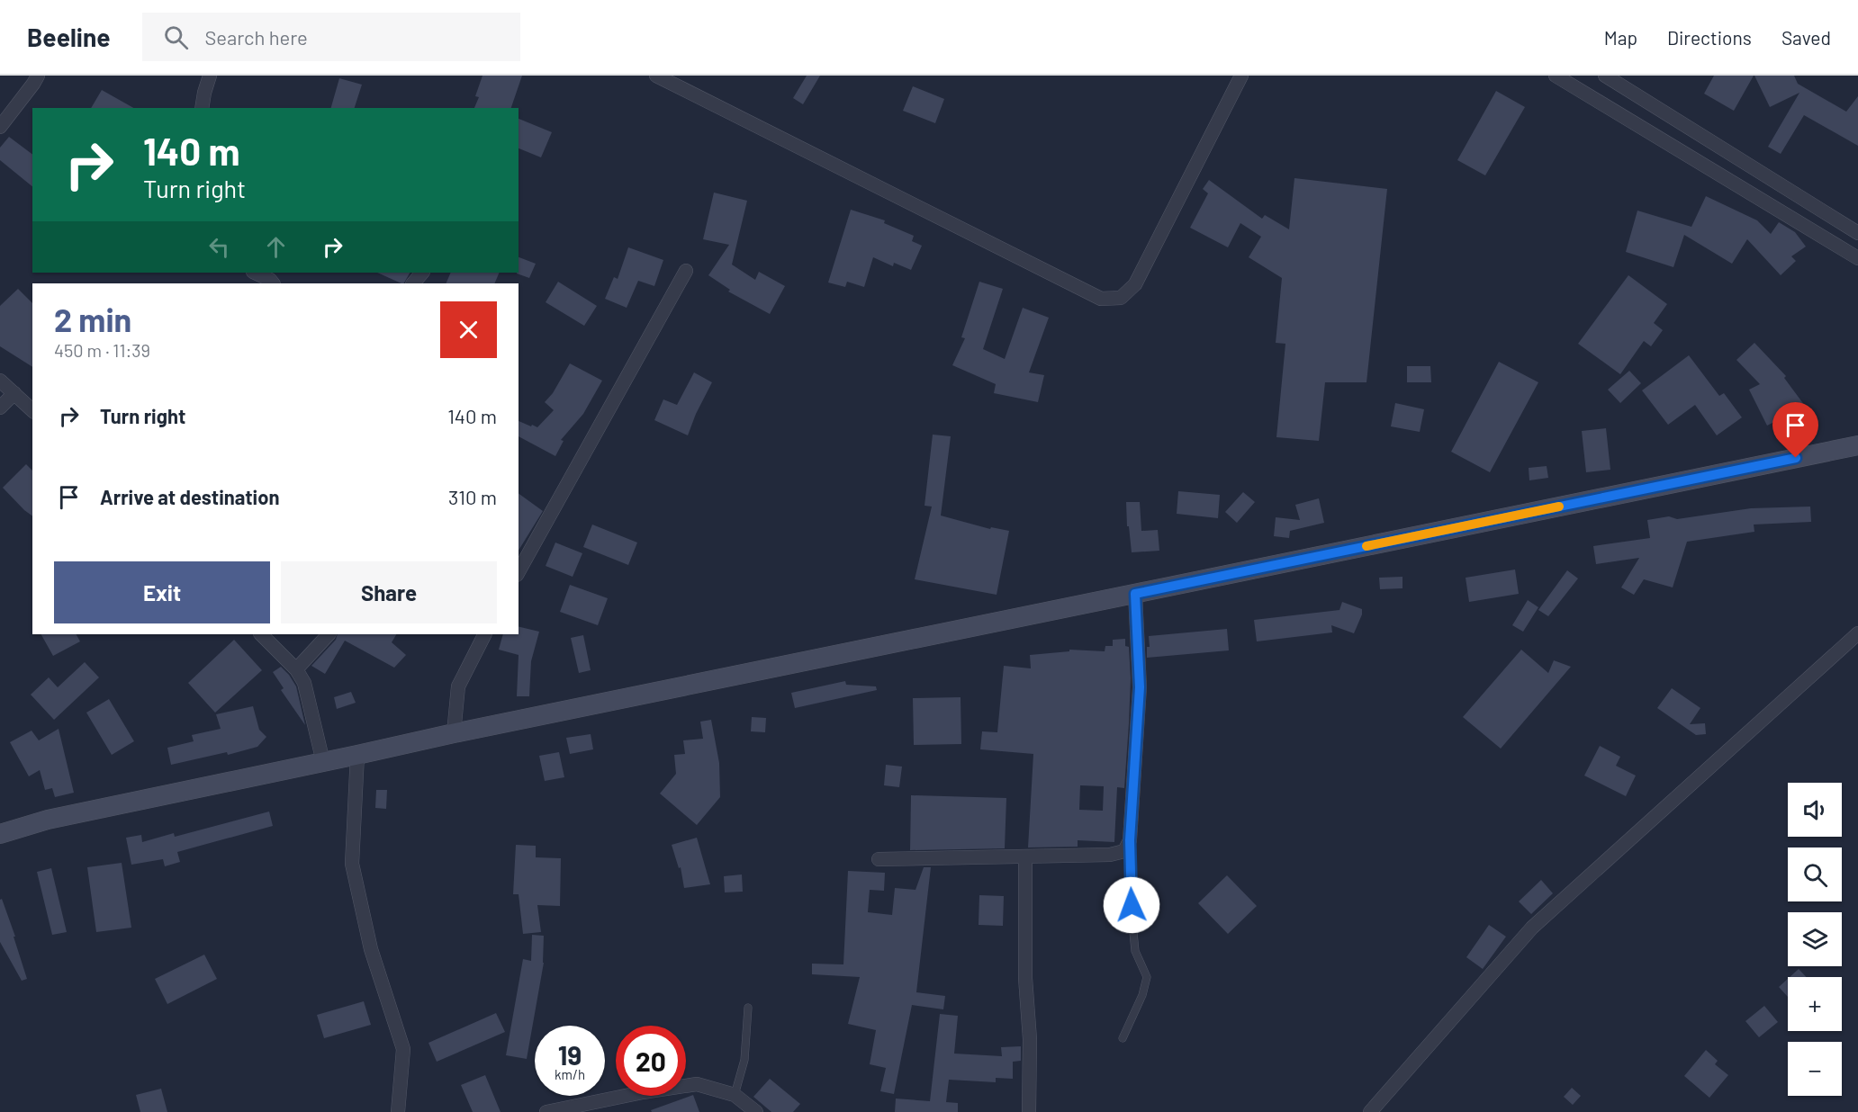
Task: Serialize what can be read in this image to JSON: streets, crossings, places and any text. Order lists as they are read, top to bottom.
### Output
{
  "page": {
    "header": "Beeline",
    "search": "Search here",
    "nav": ["Map", "Directions", "Saved"],
    "turn": ["140 m", "Turn right"],
    "heading": ["2 min", "450 m · 11:39"],
    "list": [
      {
        "name": "Turn right",
        "value": "140 m"
      },
      {
        "name": "Arrive at destination",
        "value": "310 m"
      }
    ],
    "buttons": ["Exit", "Share"],
    "map_buttons": ["+", "−"],
    "speed": "19 km/h",
    "limit": "20"
  }
}
